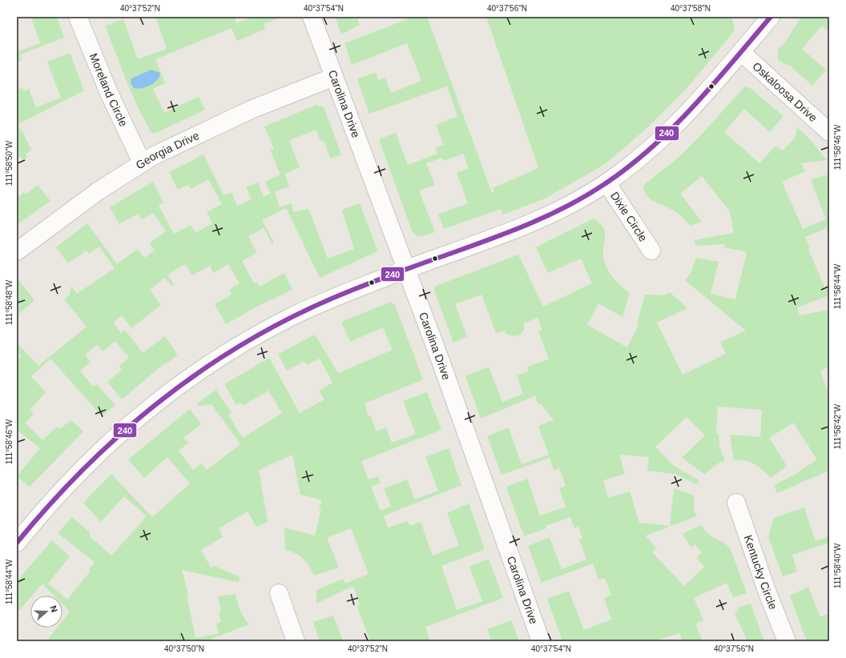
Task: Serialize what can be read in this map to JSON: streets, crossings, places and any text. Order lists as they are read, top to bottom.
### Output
{
  "streets": {
    "street": [
      "Moreland Circle",
      "Oskaloosa Drive",
      "Carolina Drive",
      "Georgia Drive",
      "Dixie Circle",
      "Kentucky Circle"
    ]
  },
  "crossings": [
    ["Moreland Circle", "Georgia Drive"],
    ["Carolina Drive", "Georgia Drive"]
  ],
  "lines": ["transit line 240"],
  "north": "right",
  "coordinates": [
    "40°37'52\"N",
    "40°37'54\"N",
    "40°37'56\"N",
    "40°37'58\"N",
    "111°58'46\"W",
    "111°58'50\"W",
    "111°58'44\"W",
    "111°58'48\"W",
    "111°58'42\"W",
    "111°58'40\"W",
    "40°37'50\"N"
  ]
}
